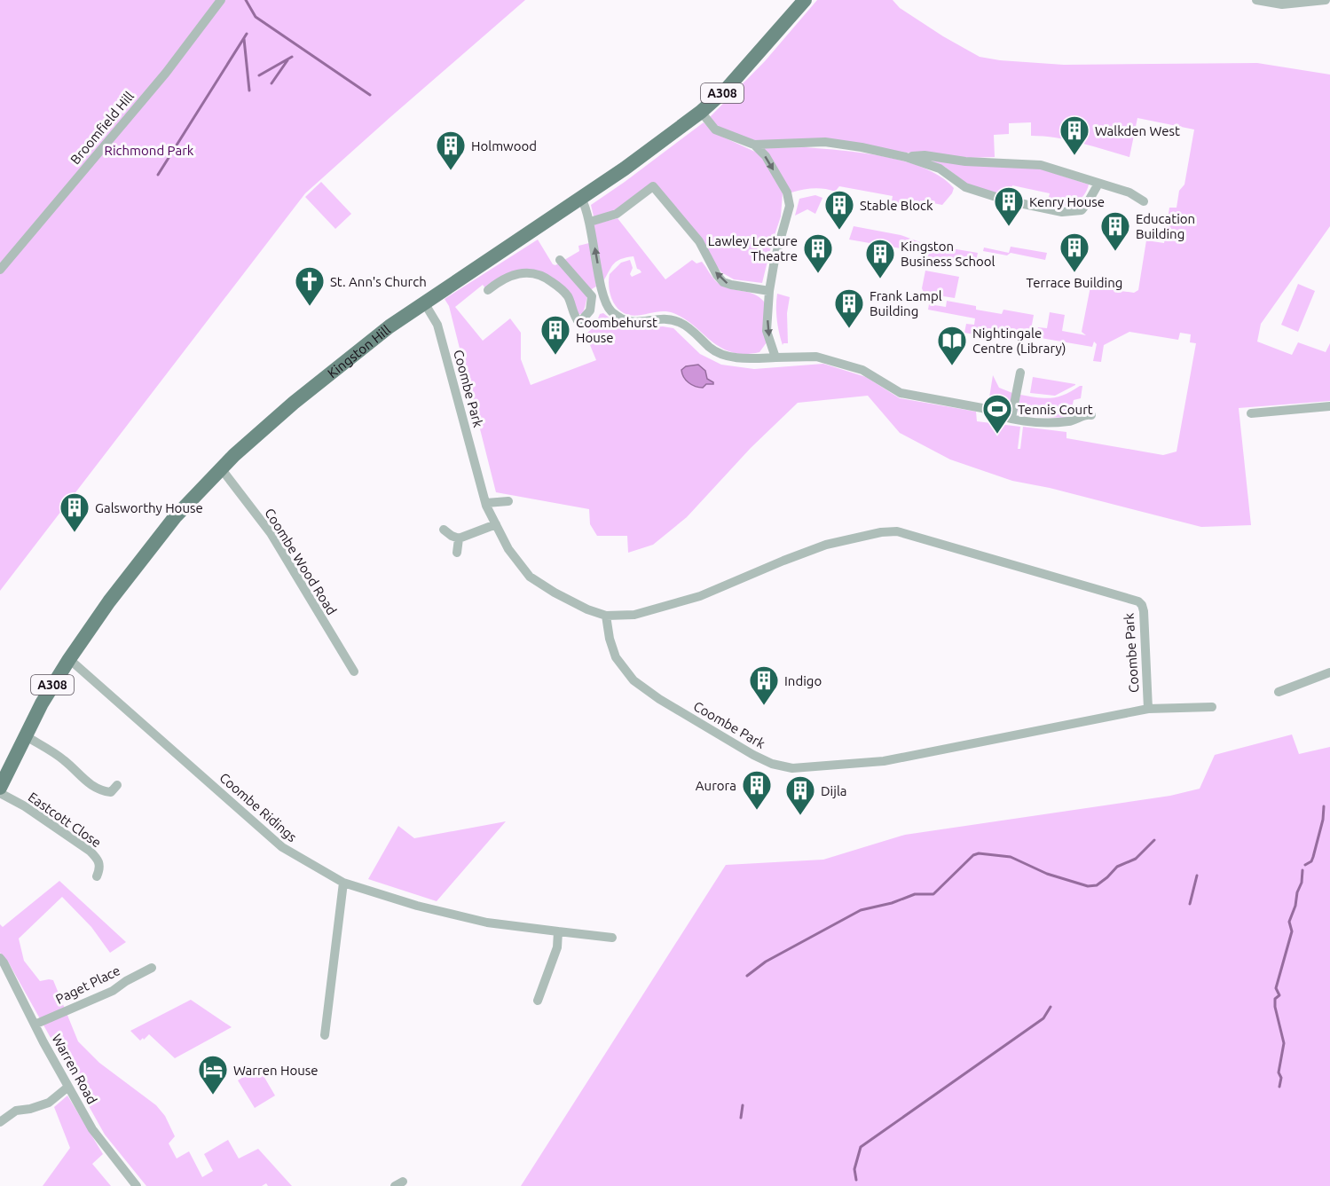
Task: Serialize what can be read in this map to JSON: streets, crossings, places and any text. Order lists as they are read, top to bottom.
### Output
{
  "streets": {
    "main road": ["A308", "Kingston Hill"],
    "street": [
      "Broomfield Hill",
      "Coombe Park",
      "Coombe Wood Road",
      "Coombe Ridings",
      "Eastcott Close",
      "Paget Place",
      "Warren Road"
    ]
  },
  "crossings": [
    ["Kingston Hill", "Coombe Park"],
    ["Kingston Hill", "Coombe Wood Road"],
    ["Kingston Hill", "Coombe Ridings"],
    ["Paget Place", "Warren Road"]
  ],
  "parks": ["Richmond Park"],
  "places": {
    "building": [
      "Walkden West",
      "Holmwood",
      "Kenry House",
      "Stable Block",
      "Education Building",
      "Terrace Building",
      "Lawley Lecture Theatre",
      "Kingston Business School",
      "Frank Lampl Building",
      "Coombehurst House",
      "Galsworthy House",
      "Indigo",
      "Aurora",
      "Dijla"
    ],
    "church": ["St. Ann's Church"],
    "library": ["Nightingale Centre (Library)"],
    "sports": ["Tennis Court"],
    "hotel": ["Warren House"]
  }
}
